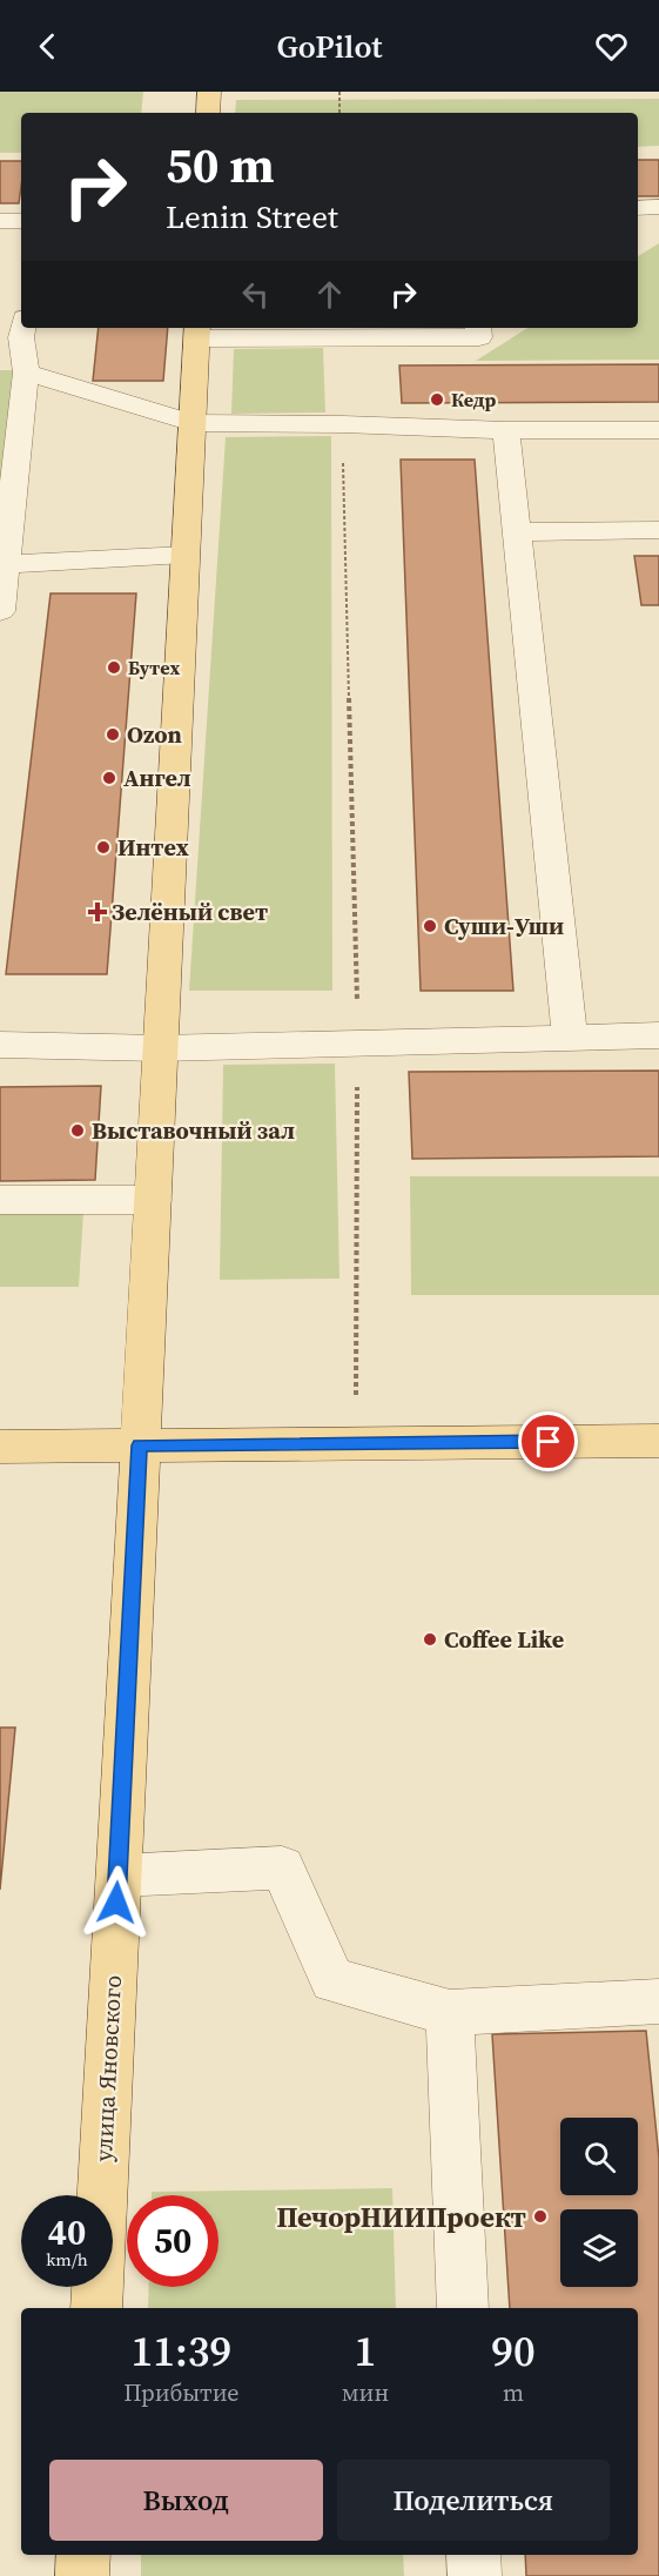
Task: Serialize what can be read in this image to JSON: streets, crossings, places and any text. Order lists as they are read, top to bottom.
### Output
{
  "streets": {
    "main road": ["улица Яновского"]
  },
  "places": {
    "other": [
      "Кедр",
      "Бутех",
      "Ozon",
      "Ангел",
      "Интех",
      "Суши-Уши",
      "Выставочный зал",
      "Coffee Like",
      "ПечорНИИПроект"
    ],
    "health": ["Зелёный свет"]
  },
  "page": {
    "header": "GoPilot",
    "turn": ["50 m", "Lenin Street"],
    "speed": "40 km/h",
    "limit": "50",
    "eta": [
      "11:39",
      "Прибытие",
      "1",
      "мин",
      "90",
      "m"
    ],
    "buttons": ["Выход", "Поделиться"]
  }
}
